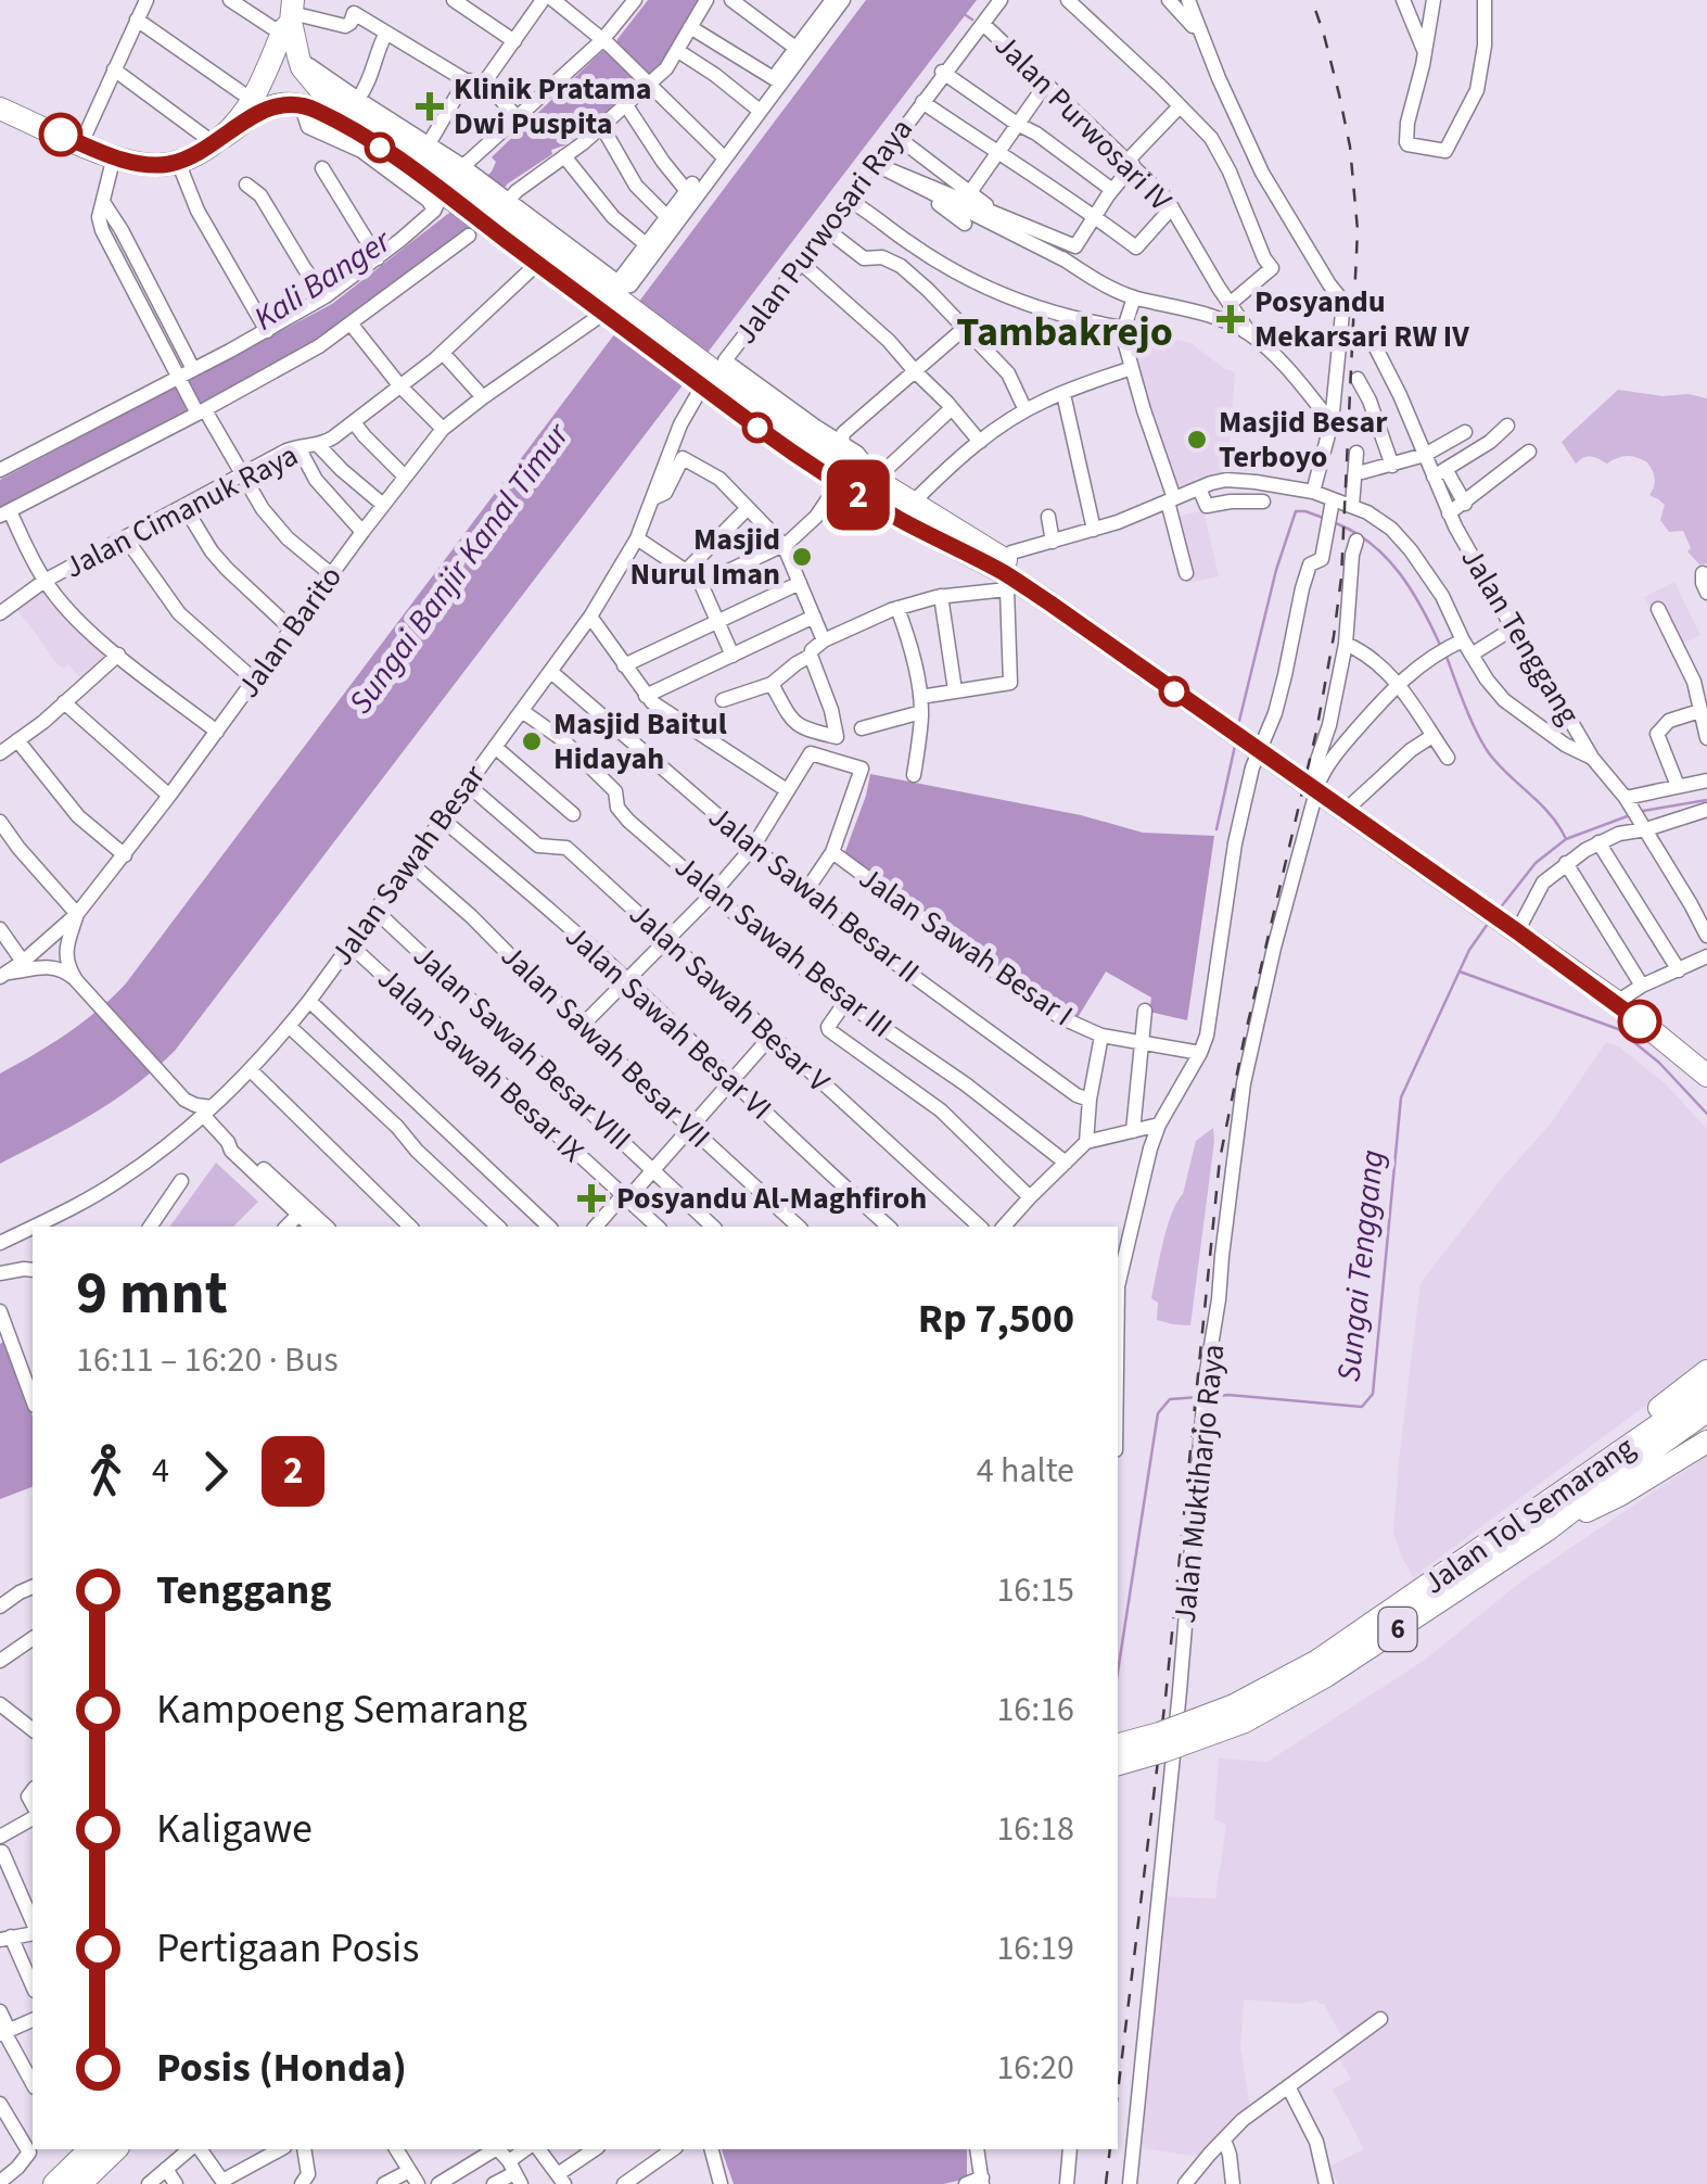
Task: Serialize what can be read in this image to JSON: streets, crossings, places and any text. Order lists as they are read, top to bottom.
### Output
{
  "streets": {
    "highway": ["Jalan Tol Semarang", "6"],
    "street": [
      "Jalan Purwosari IV",
      "Jalan Purwosari Raya",
      "Jalan Cimanuk Raya",
      "Jalan Barito",
      "Jalan Tenggang",
      "Jalan Sawah Besar",
      "Jalan Sawah Besar II",
      "Jalan Sawah Besar III",
      "Jalan Sawah Besar I",
      "Jalan Sawah Besar V",
      "Jalan Sawah Besar VI",
      "Jalan Sawah Besar VII",
      "Jalan Sawah Besar VIII",
      "Jalan Sawah Besar IX",
      "Jalan Muktiharjo Raya"
    ]
  },
  "crossings": [
    ["Jalan Purwosari IV", "Jalan Purwosari Raya"],
    ["Jalan Sawah Besar", "Jalan Sawah Besar II"],
    ["Jalan Sawah Besar", "Jalan Sawah Besar III"],
    ["Jalan Sawah Besar", "Jalan Sawah Besar V"],
    ["Jalan Sawah Besar", "Jalan Sawah Besar VI"],
    ["Jalan Sawah Besar", "Jalan Sawah Besar VII"],
    ["Jalan Sawah Besar", "Jalan Sawah Besar VIII"],
    ["Jalan Sawah Besar", "Jalan Sawah Besar IX"],
    ["Jalan Sawah Besar II", "Jalan Sawah Besar I"],
    ["Jalan Sawah Besar III", "Jalan Sawah Besar I"],
    ["Jalan Sawah Besar I", "Jalan Sawah Besar V"],
    ["Jalan Sawah Besar I", "Jalan Sawah Besar VI"],
    ["Jalan Sawah Besar I", "Jalan Sawah Besar VII"]
  ],
  "districts": ["Tambakrejo"],
  "water": ["Kali Banger", "Sungai Banjir Kanal Timur", "Sungai Tenggang"],
  "places": {
    "health": ["Klinik Pratama Dwi Puspita", "Posyandu Mekarsari RW IV", "Posyandu Al-Maghfiroh"],
    "other": ["Masjid Besar Terboyo", "Masjid Nurul Iman", "Masjid Baitul Hidayah"]
  },
  "lines": ["bus line 2"],
  "page": {
    "on_map": "2",
    "heading": ["9 mnt", "16:11 – 16:20 · Bus", "Rp 7,500"],
    "legs": ["4", "2", "4 halte"],
    "list": [
      {
        "name": "Tenggang",
        "value": "16:15"
      },
      {
        "name": "Kampoeng Semarang",
        "value": "16:16"
      },
      {
        "name": "Kaligawe",
        "value": "16:18"
      },
      {
        "name": "Pertigaan Posis",
        "value": "16:19"
      },
      {
        "name": "Posis (Honda)",
        "value": "16:20"
      }
    ]
  }
}
